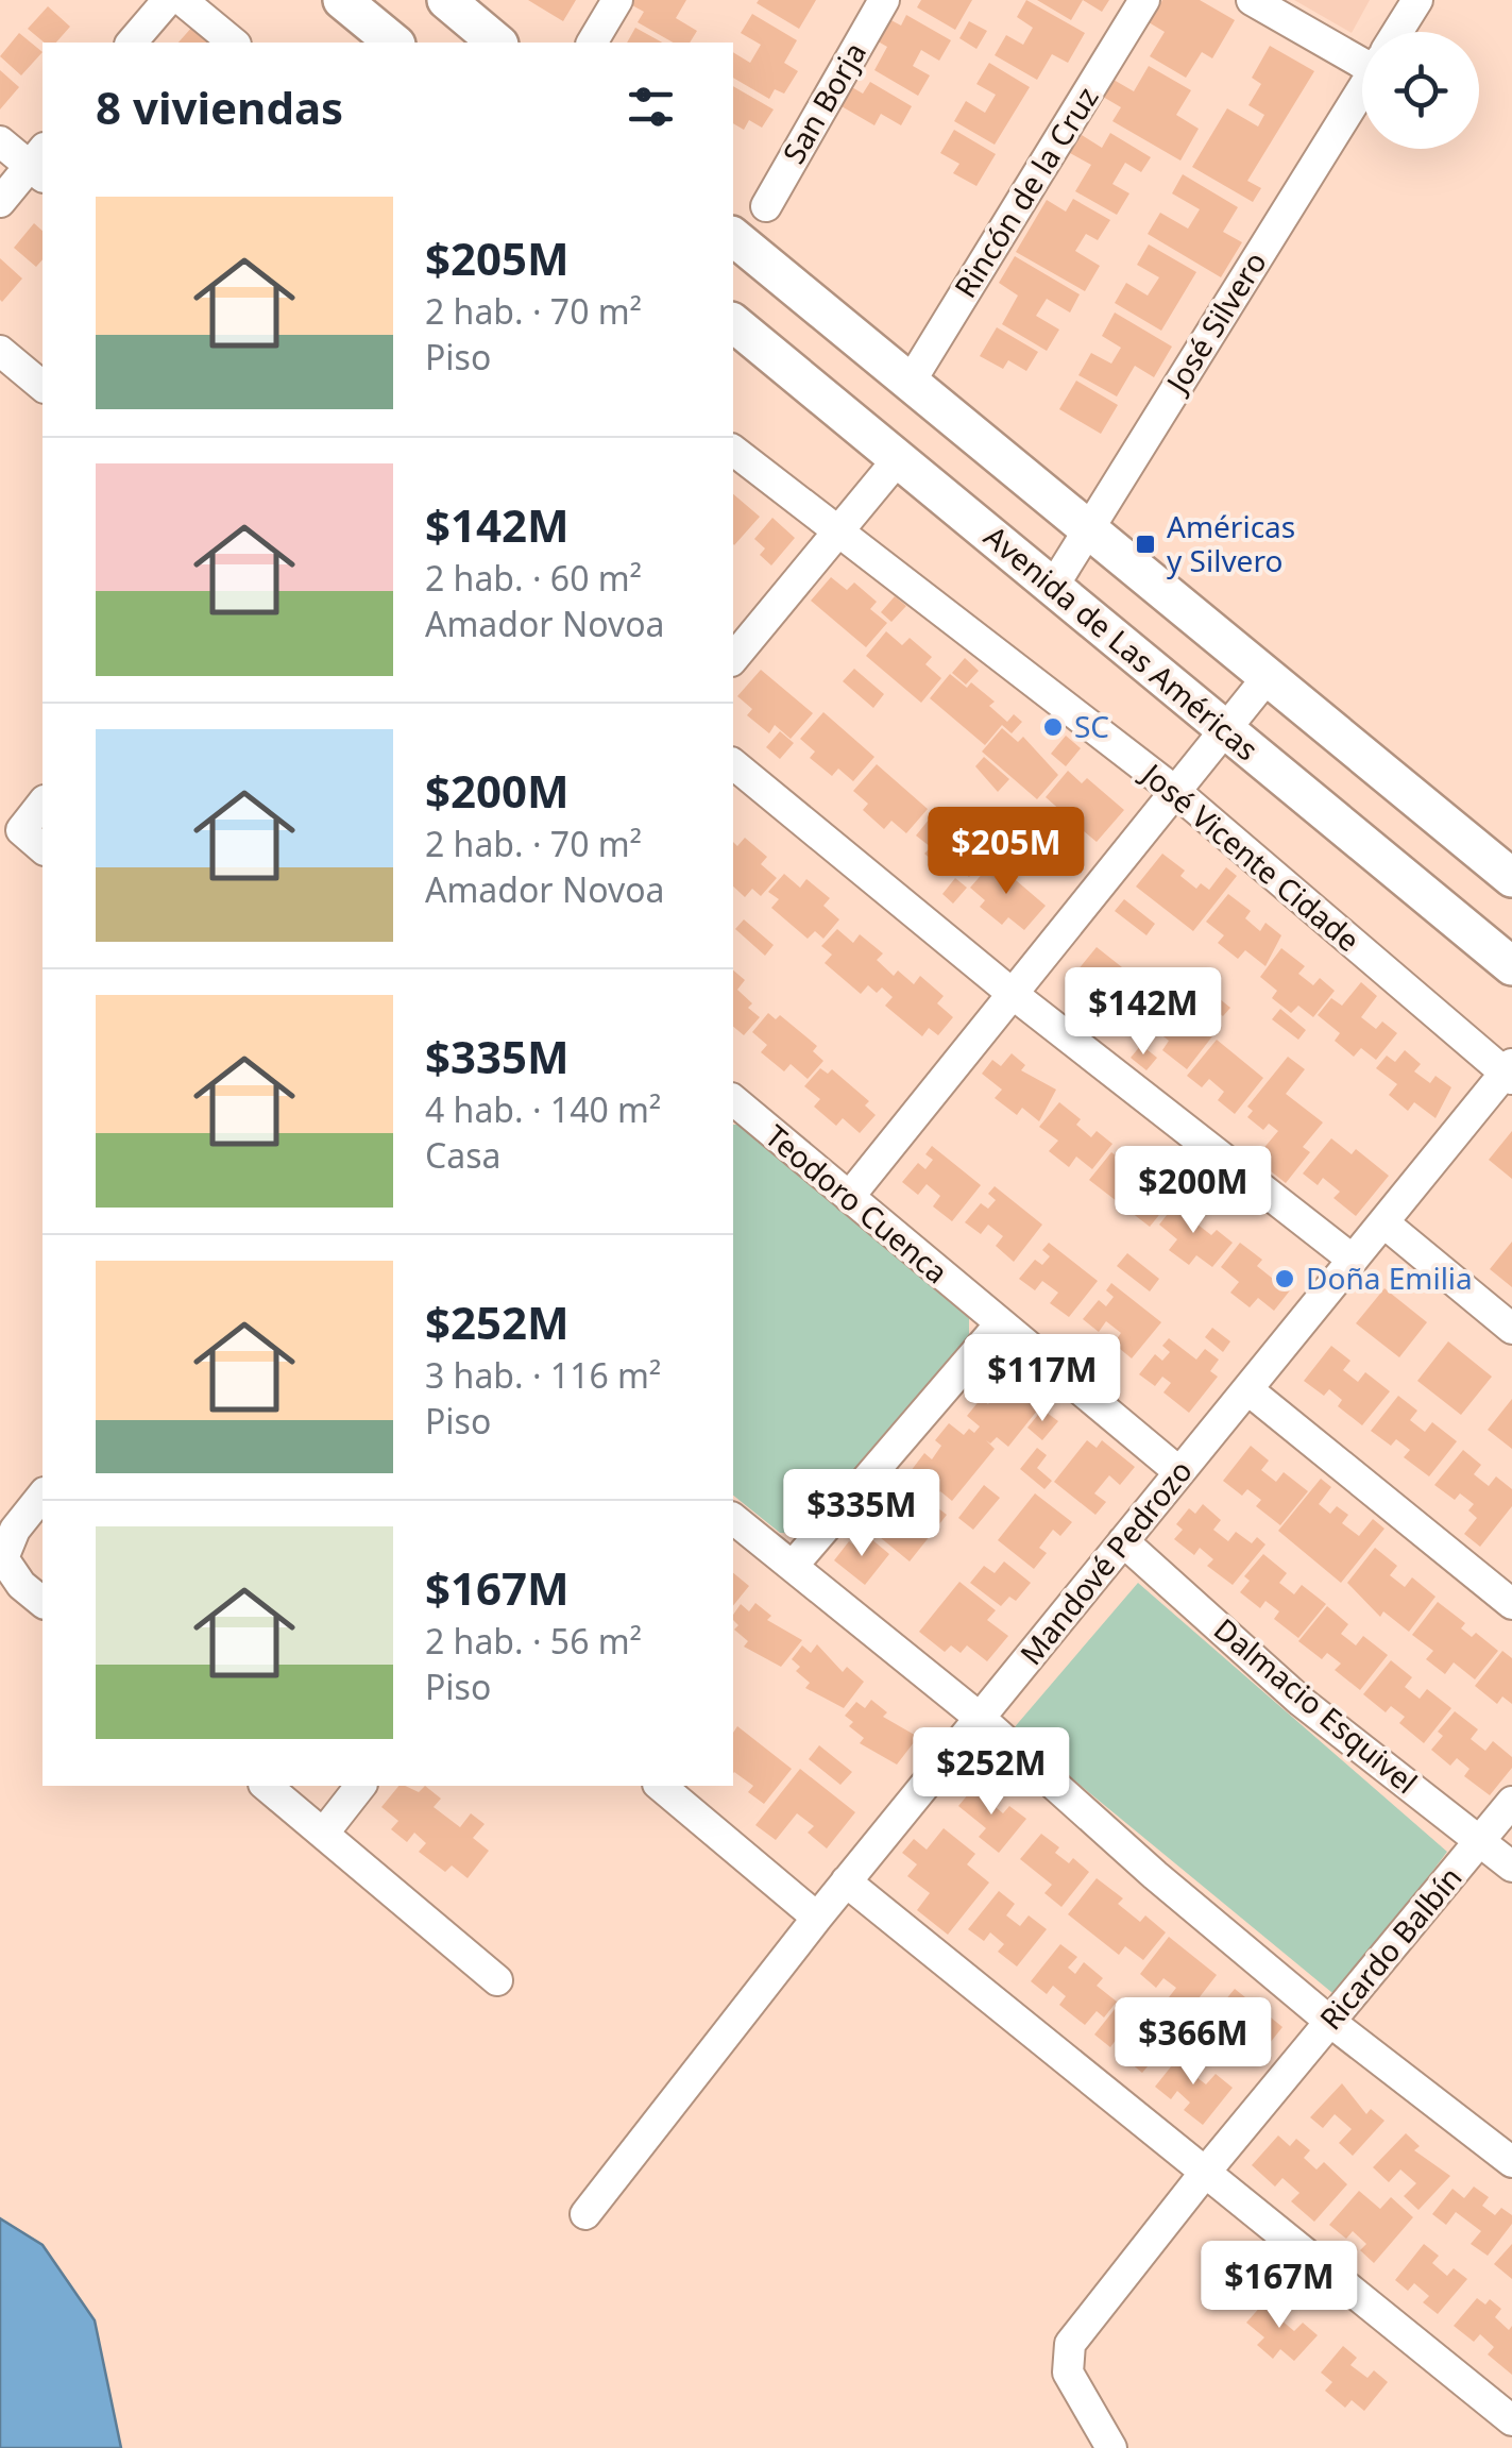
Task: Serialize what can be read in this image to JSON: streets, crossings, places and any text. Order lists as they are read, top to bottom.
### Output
{
  "streets": {
    "main road": ["Avenida de Las Américas"],
    "street": [
      "San Borja",
      "Rincón de la Cruz",
      "José Silvero",
      "José Vicente Cidade",
      "Teodoro Cuenca",
      "Mandové Pedrozo",
      "Dalmacio Esquivel",
      "Ricardo Balbín"
    ]
  },
  "crossings": [
    ["José Silvero", "Avenida de Las Américas"],
    ["José Vicente Cidade", "Mandové Pedrozo"],
    ["Teodoro Cuenca", "Mandové Pedrozo"],
    ["Mandové Pedrozo", "Dalmacio Esquivel"],
    ["Dalmacio Esquivel", "Ricardo Balbín"]
  ],
  "places": {
    "transit": ["Américas y Silvero"],
    "other": ["SC", "Doña Emilia"]
  },
  "page": {
    "heading": "8 viviendas",
    "list": [
      {
        "name": "$205M",
        "note": "2 hab. · 70 m² · Piso"
      },
      {
        "name": "$142M",
        "note": "2 hab. · 60 m² · Amador Novoa"
      },
      {
        "name": "$200M",
        "note": "2 hab. · 70 m² · Amador Novoa"
      },
      {
        "name": "$335M",
        "note": "4 hab. · 140 m² · Casa"
      },
      {
        "name": "$252M",
        "note": "3 hab. · 116 m² · Piso"
      },
      {
        "name": "$167M",
        "note": "2 hab. · 56 m² · Piso"
      }
    ],
    "price": [
      "$205M",
      "$142M",
      "$200M",
      "$117M",
      "$335M",
      "$252M",
      "$366M",
      "$167M"
    ]
  }
}
